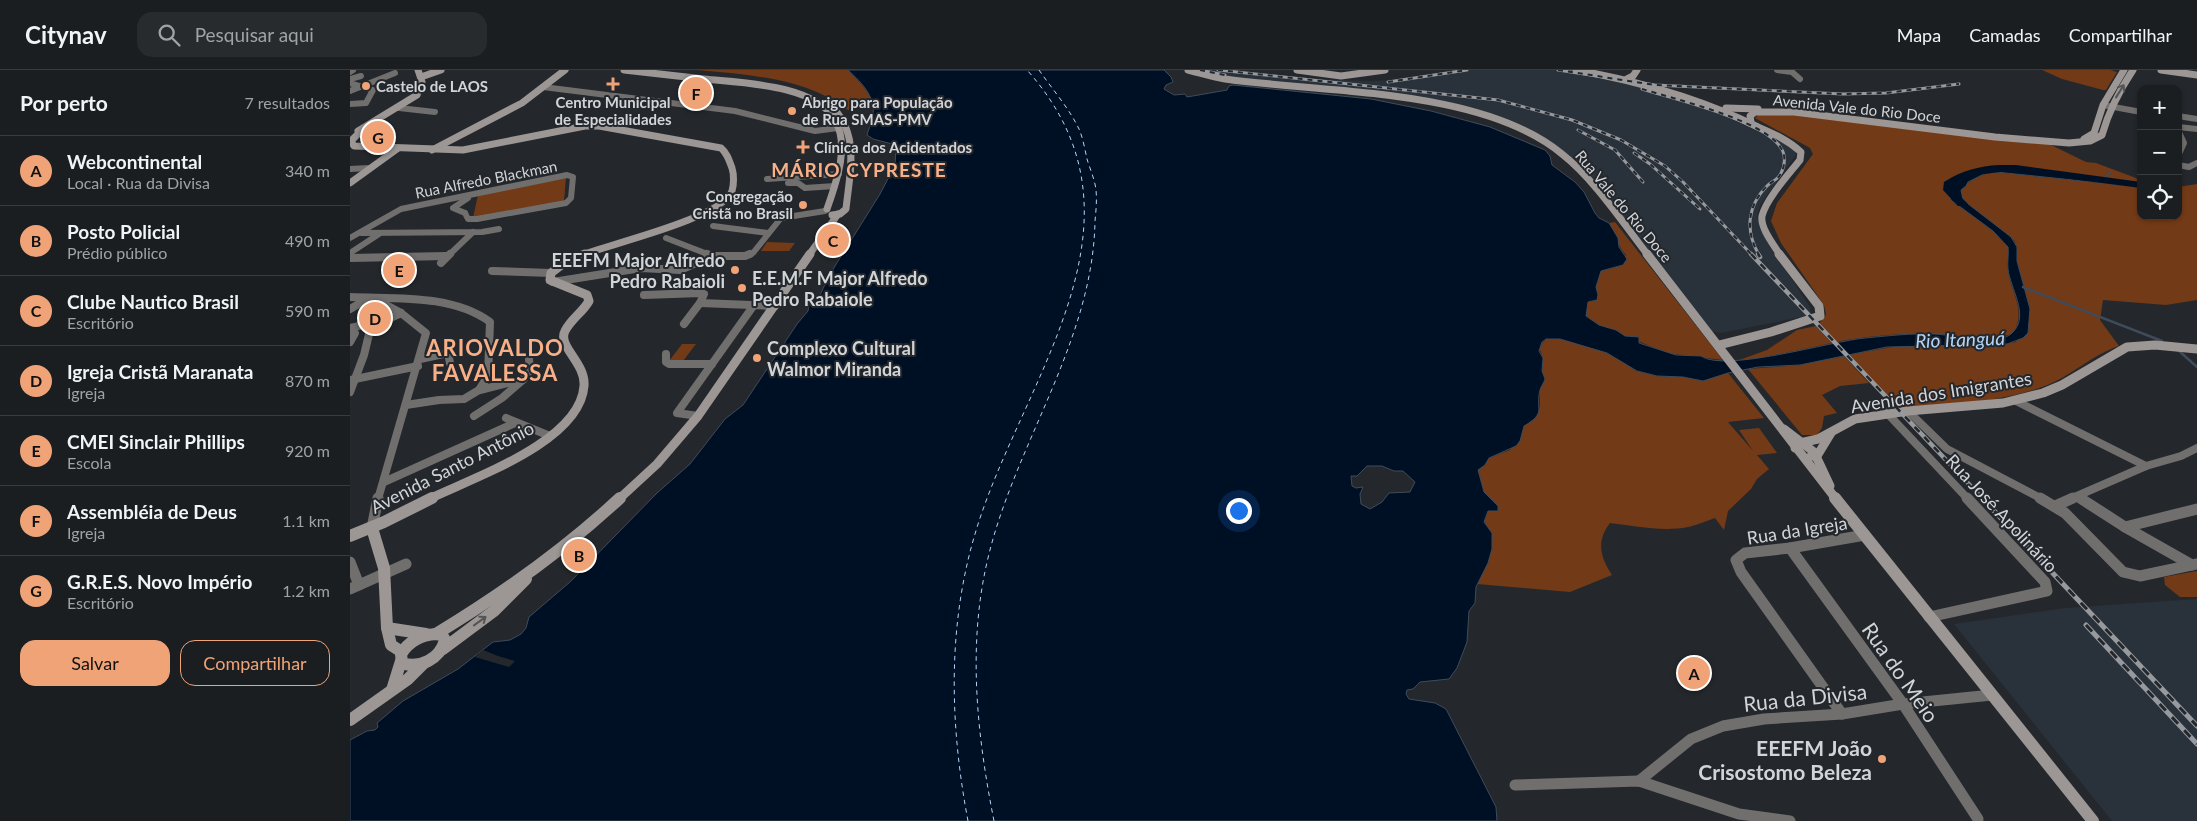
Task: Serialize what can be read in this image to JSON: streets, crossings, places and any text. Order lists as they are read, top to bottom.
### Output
{
  "streets": {
    "street": [
      "Avenida Vale do Rio Doce",
      "Rua Alfredo Blackman",
      "Rua Vale do Rio Doce",
      "Avenida dos Imigrantes",
      "Avenida Santo Antônio",
      "Rua José Apolinário",
      "Rua da Igreja",
      "Rua do Meio",
      "Rua da Divisa"
    ]
  },
  "crossings": [
    ["Avenida Vale do Rio Doce", "Rua Vale do Rio Doce"],
    ["Rua Vale do Rio Doce", "Avenida dos Imigrantes"],
    ["Avenida dos Imigrantes", "Rua José Apolinário"],
    ["Rua da Igreja", "Rua do Meio"],
    ["Rua da Igreja", "Rua da Divisa"],
    ["Rua do Meio", "Rua da Divisa"]
  ],
  "districts": ["MÁRIO CYPRESTE", "ARIOVALDO FAVALESSA"],
  "water": ["Rio Itanguá"],
  "places": {
    "health": ["Centro Municipal de Especialidades", "Clínica dos Acidentados"],
    "other": [
      "Castelo de LAOS",
      "Abrigo para População de Rua SMAS-PMV",
      "Congregação Cristã no Brasil",
      "EEEFM Major Alfredo Pedro Rabaioli",
      "E.E.M.F Major Alfredo Pedro Rabaiole",
      "Complexo Cultural Walmor Miranda",
      "EEEFM João Crisostomo Beleza"
    ]
  },
  "page": {
    "header": "Citynav",
    "search": "Pesquisar aqui",
    "nav": ["Mapa", "Camadas", "Compartilhar"],
    "heading": ["Por perto", "7 resultados"],
    "pins": [
      "F",
      "G",
      "C",
      "E",
      "D",
      "B",
      "A"
    ],
    "map_buttons": ["+", "−"],
    "list": [
      {
        "mark": "A",
        "name": "Webcontinental",
        "note": "Local · Rua da Divisa",
        "value": "340 m"
      },
      {
        "mark": "B",
        "name": "Posto Policial",
        "note": "Prédio público",
        "value": "490 m"
      },
      {
        "mark": "C",
        "name": "Clube Nautico Brasil",
        "note": "Escritório",
        "value": "590 m"
      },
      {
        "mark": "D",
        "name": "Igreja Cristã Maranata",
        "note": "Igreja",
        "value": "870 m"
      },
      {
        "mark": "E",
        "name": "CMEI Sinclair Phillips",
        "note": "Escola",
        "value": "920 m"
      },
      {
        "mark": "F",
        "name": "Assembléia de Deus",
        "note": "Igreja",
        "value": "1.1 km"
      },
      {
        "mark": "G",
        "name": "G.R.E.S. Novo Império",
        "note": "Escritório",
        "value": "1.2 km"
      }
    ],
    "buttons": ["Salvar", "Compartilhar"]
  }
}
